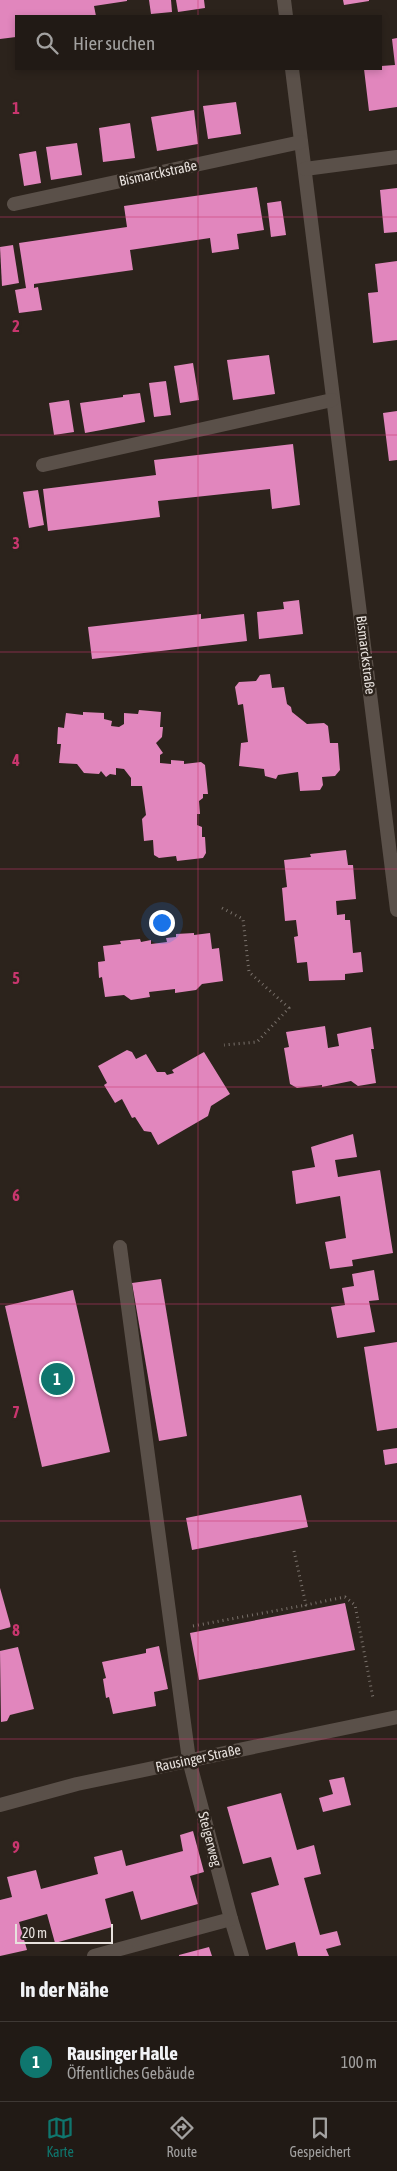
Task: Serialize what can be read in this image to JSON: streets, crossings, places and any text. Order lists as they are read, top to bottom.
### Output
{
  "streets": {
    "street": ["Bismarckstraße", "Rausinger Straße", "Steigerweg"]
  },
  "crossings": [
    ["Rausinger Straße", "Steigerweg"]
  ],
  "scale_bar": "20 m",
  "page": {
    "search": "Hier suchen",
    "pins": "1",
    "scale": "20 m",
    "heading": "In der Nähe",
    "list": [
      {
        "mark": "1",
        "name": "Rausinger Halle",
        "note": "Öffentliches Gebäude",
        "value": "100 m"
      }
    ],
    "nav": ["Karte", "Route", "Gespeichert"]
  },
  "grid": {
    "rows": [
      "1",
      "2",
      "3",
      "4",
      "5",
      "6",
      "7",
      "8",
      "9"
    ]
  }
}
